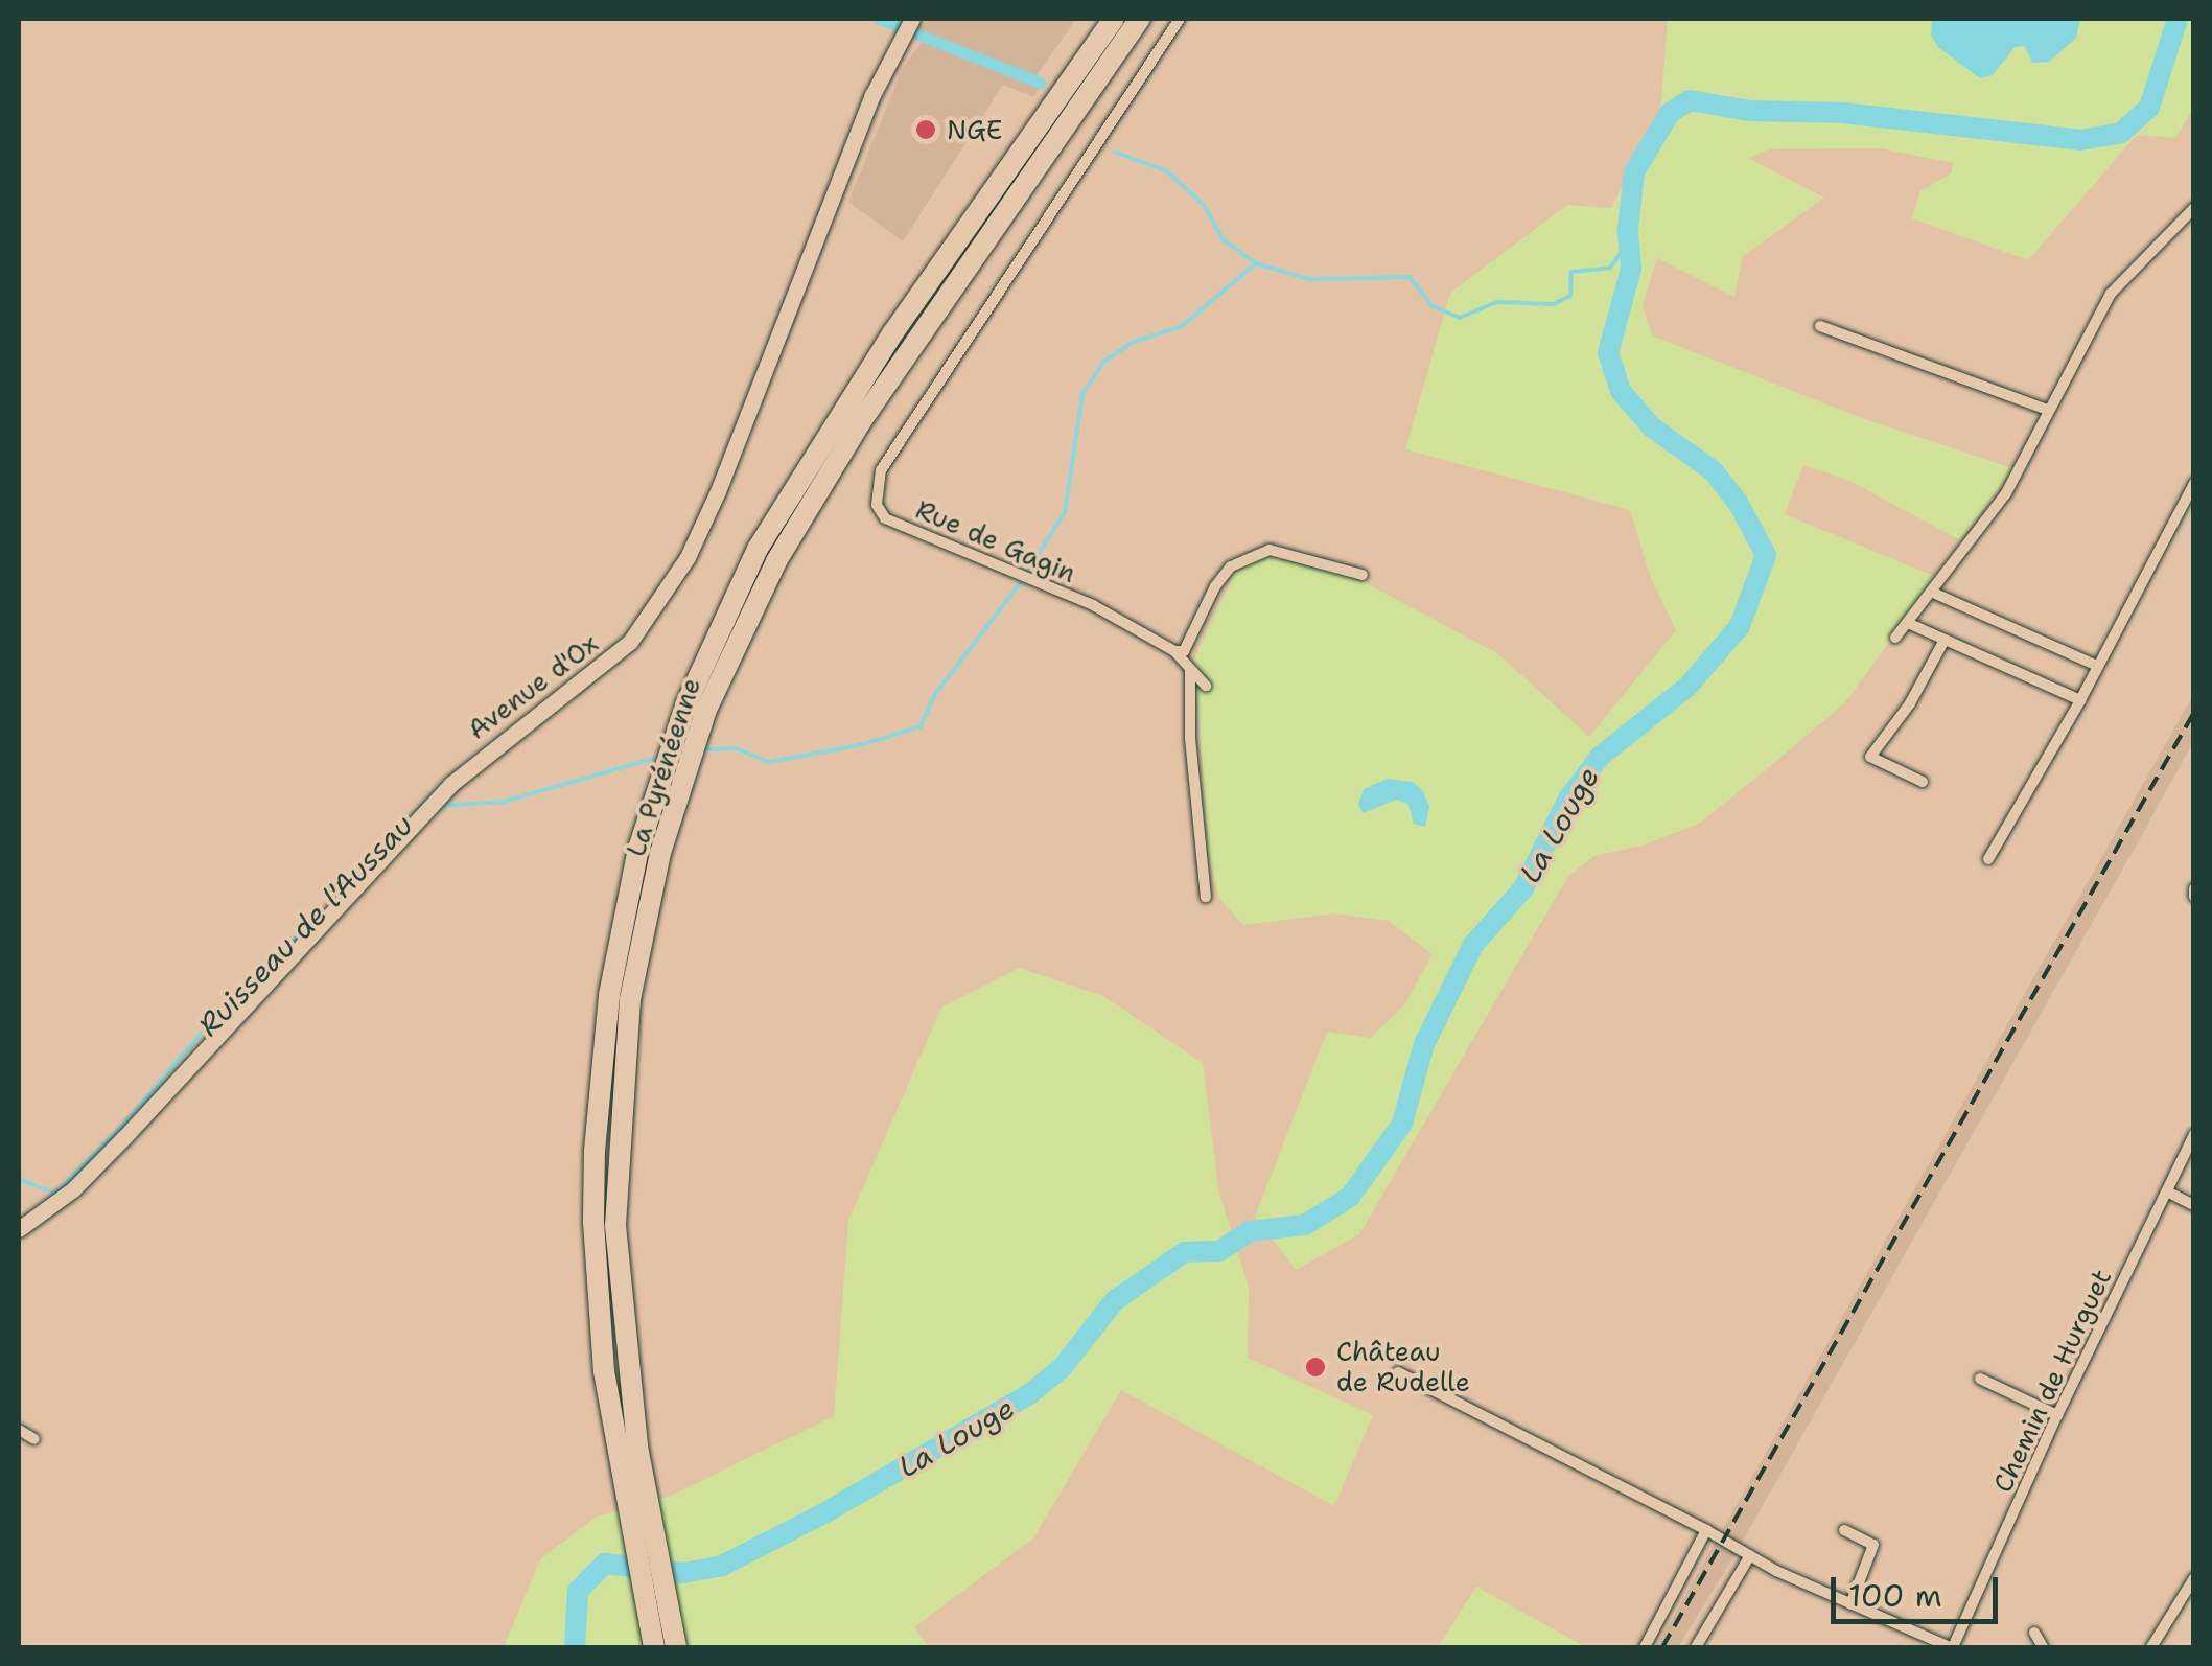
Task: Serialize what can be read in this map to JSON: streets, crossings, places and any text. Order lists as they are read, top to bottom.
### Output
{
  "streets": {
    "highway": ["La Pyrénéenne"],
    "street": ["Rue de Gagin", "Avenue d'Ox", "Chemin de Hurguet"]
  },
  "water": ["La Louge", "Ruisseau de l'Aussau"],
  "places": ["NGE", "Château de Rudelle"],
  "scale_bar": "100 m"
}
